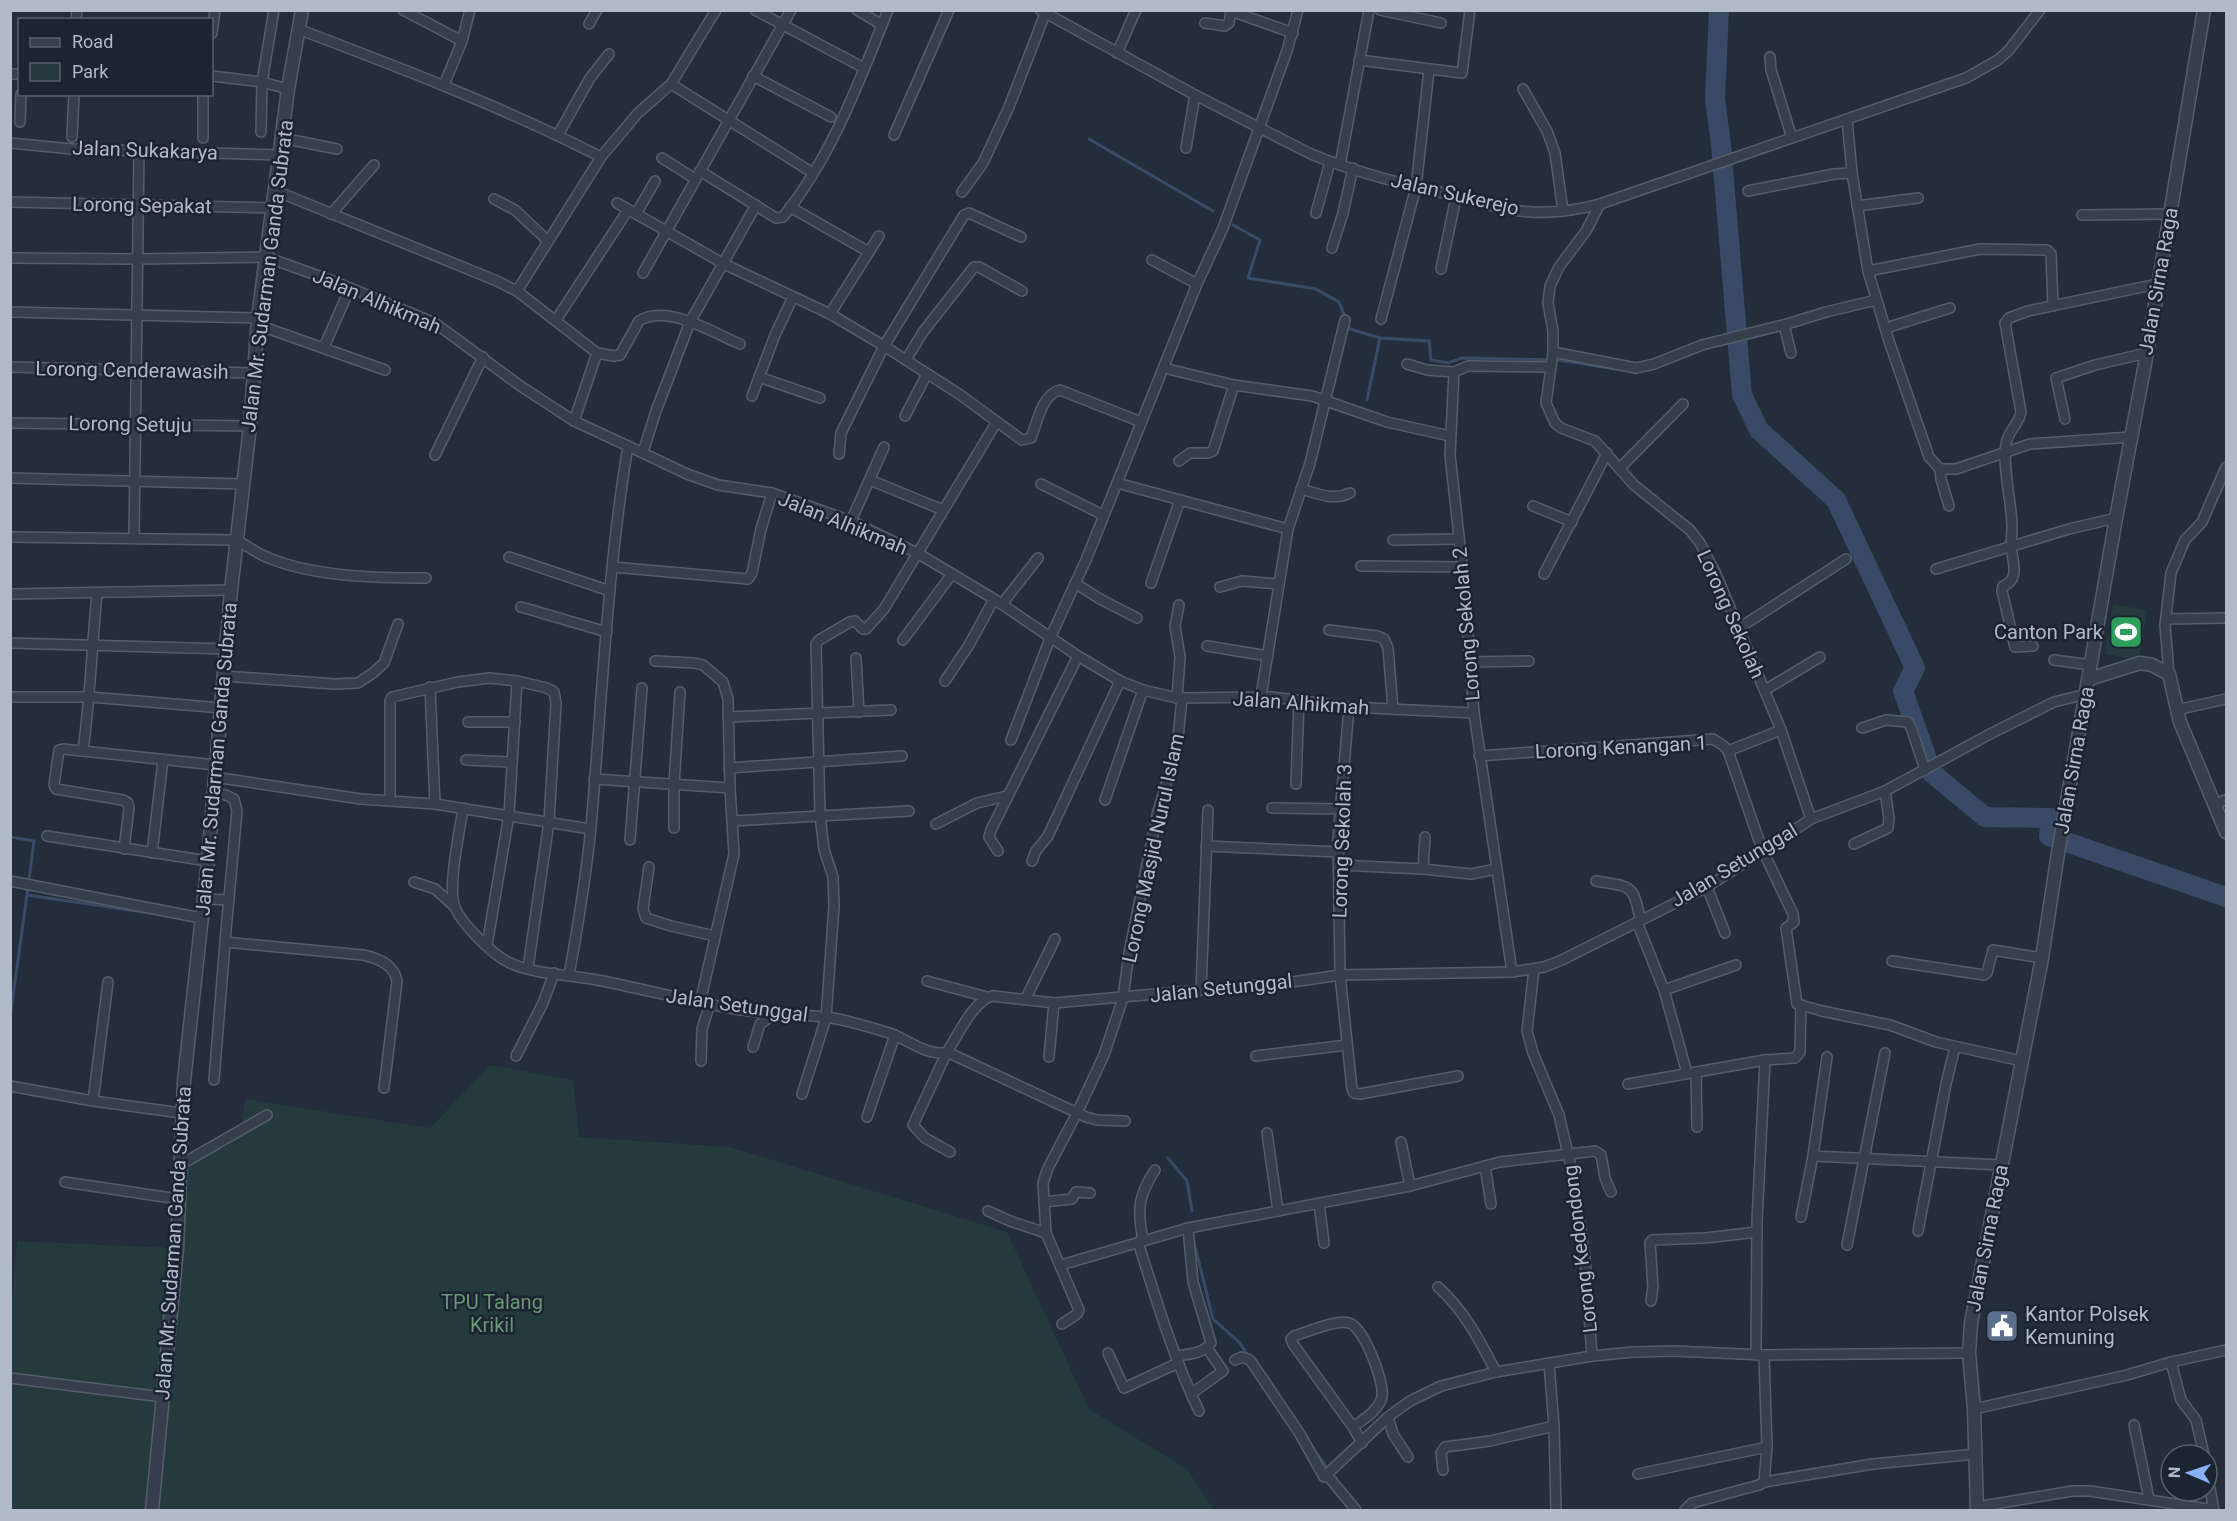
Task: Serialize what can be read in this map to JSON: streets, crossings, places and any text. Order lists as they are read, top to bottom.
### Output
{
  "streets": {
    "street": [
      "Jalan Sukakarya",
      "Jalan Sukerejo",
      "Lorong Sepakat",
      "Jalan Mr. Sudarman Ganda Subrata",
      "Jalan Sirna Raga",
      "Jalan Alhikmah",
      "Lorong Cenderawasih",
      "Lorong Setuju",
      "Lorong Sekolah",
      "Lorong Sekolah 2",
      "Lorong Kenangan 1",
      "Lorong Sekolah 3",
      "Lorong Masjid Nurul Islam",
      "Jalan Setunggal",
      "Lorong Kedondong"
    ]
  },
  "crossings": [
    ["Jalan Sukakarya", "Jalan Mr. Sudarman Ganda Subrata"],
    ["Jalan Sukerejo", "Lorong Sekolah"],
    ["Lorong Sepakat", "Jalan Mr. Sudarman Ganda Subrata"],
    ["Jalan Mr. Sudarman Ganda Subrata", "Jalan Alhikmah"],
    ["Jalan Mr. Sudarman Ganda Subrata", "Lorong Cenderawasih"],
    ["Jalan Mr. Sudarman Ganda Subrata", "Lorong Setuju"],
    ["Jalan Sirna Raga", "Jalan Setunggal"],
    ["Jalan Alhikmah", "Lorong Sekolah 2"],
    ["Jalan Alhikmah", "Lorong Sekolah 3"],
    ["Jalan Alhikmah", "Lorong Masjid Nurul Islam"],
    ["Lorong Sekolah", "Jalan Setunggal"],
    ["Lorong Sekolah 2", "Lorong Kenangan 1"],
    ["Lorong Sekolah 2", "Jalan Setunggal"],
    ["Lorong Kenangan 1", "Jalan Setunggal"],
    ["Lorong Sekolah 3", "Jalan Setunggal"],
    ["Lorong Masjid Nurul Islam", "Jalan Setunggal"],
    ["Jalan Setunggal", "Lorong Kedondong"]
  ],
  "parks": ["TPU Talang Krikil"],
  "places": {
    "sports": ["Canton Park"],
    "public building": ["Kantor Polsek Kemuning"]
  },
  "legend": ["Road", "Park"],
  "north": "left"
}
